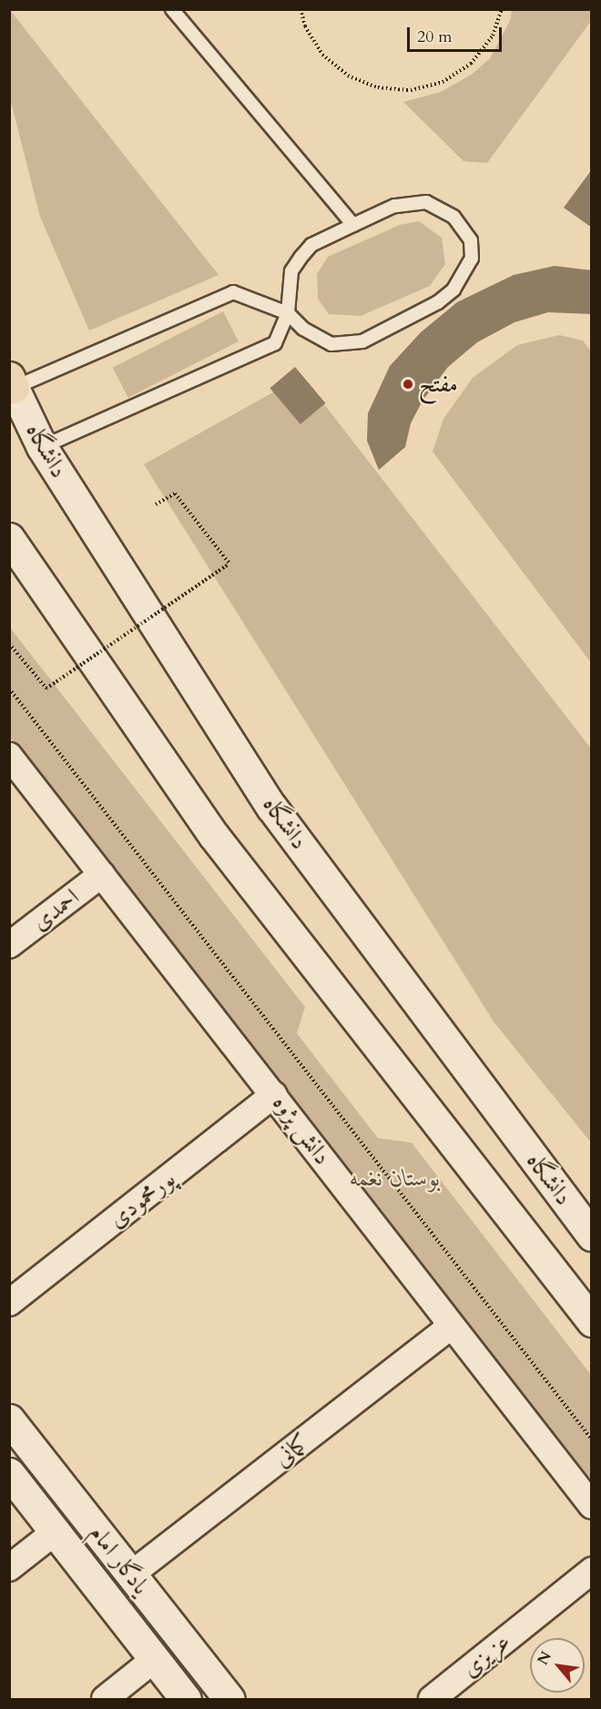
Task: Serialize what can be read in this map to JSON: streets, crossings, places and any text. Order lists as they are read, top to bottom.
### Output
{
  "streets": {
    "main road": ["دانشگاه", "یادگار امام"],
    "street": [
      "احمدی",
      "دانش پژوه",
      "پورمحمودی",
      "کمانی",
      "عزیزی"
    ]
  },
  "crossings": [
    ["احمدی", "دانش پژوه"],
    ["دانش پژوه", "پورمحمودی"],
    ["دانش پژوه", "کمانی"],
    ["کمانی", "یادگار امام"]
  ],
  "parks": ["بوستان نغمه"],
  "places": ["مفتح"],
  "scale_bar": "20 m",
  "north": "top left"
}
